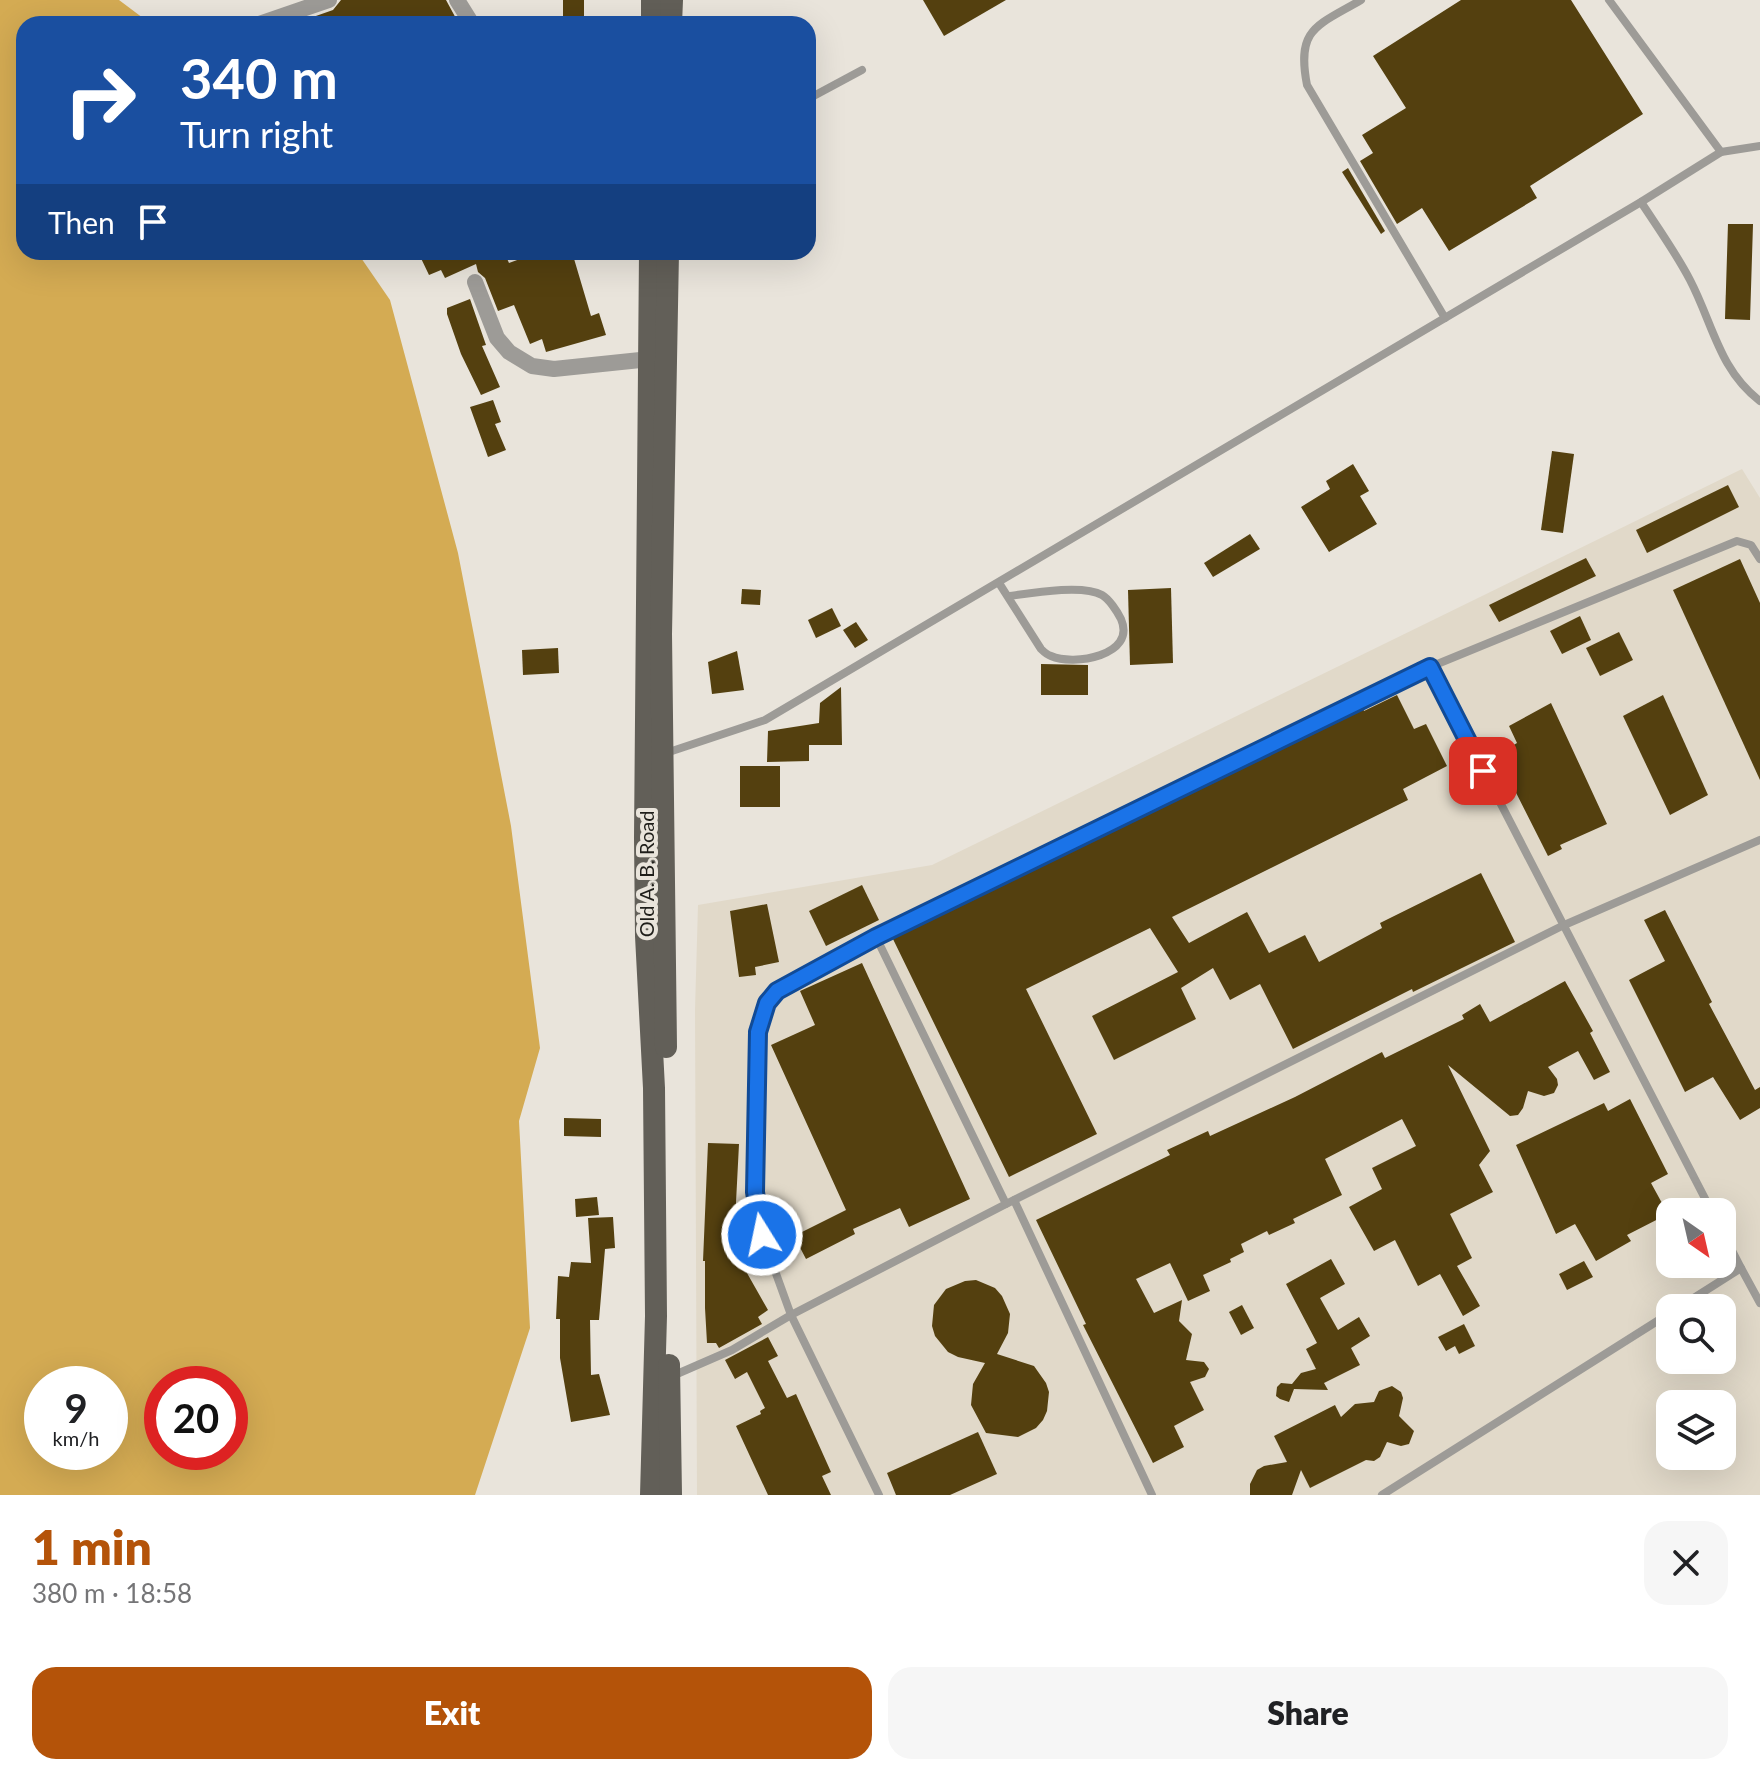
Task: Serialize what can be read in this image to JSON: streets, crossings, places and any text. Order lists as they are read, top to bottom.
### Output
{
  "streets": {
    "main road": ["Old A. B. Road"]
  },
  "north": "bottom right",
  "page": {
    "turn": ["340 m", "Turn right"],
    "then": "Then",
    "speed": "9 km/h",
    "limit": "20",
    "heading": ["1 min", "380 m · 18:58"],
    "buttons": ["Exit", "Share"]
  }
}
